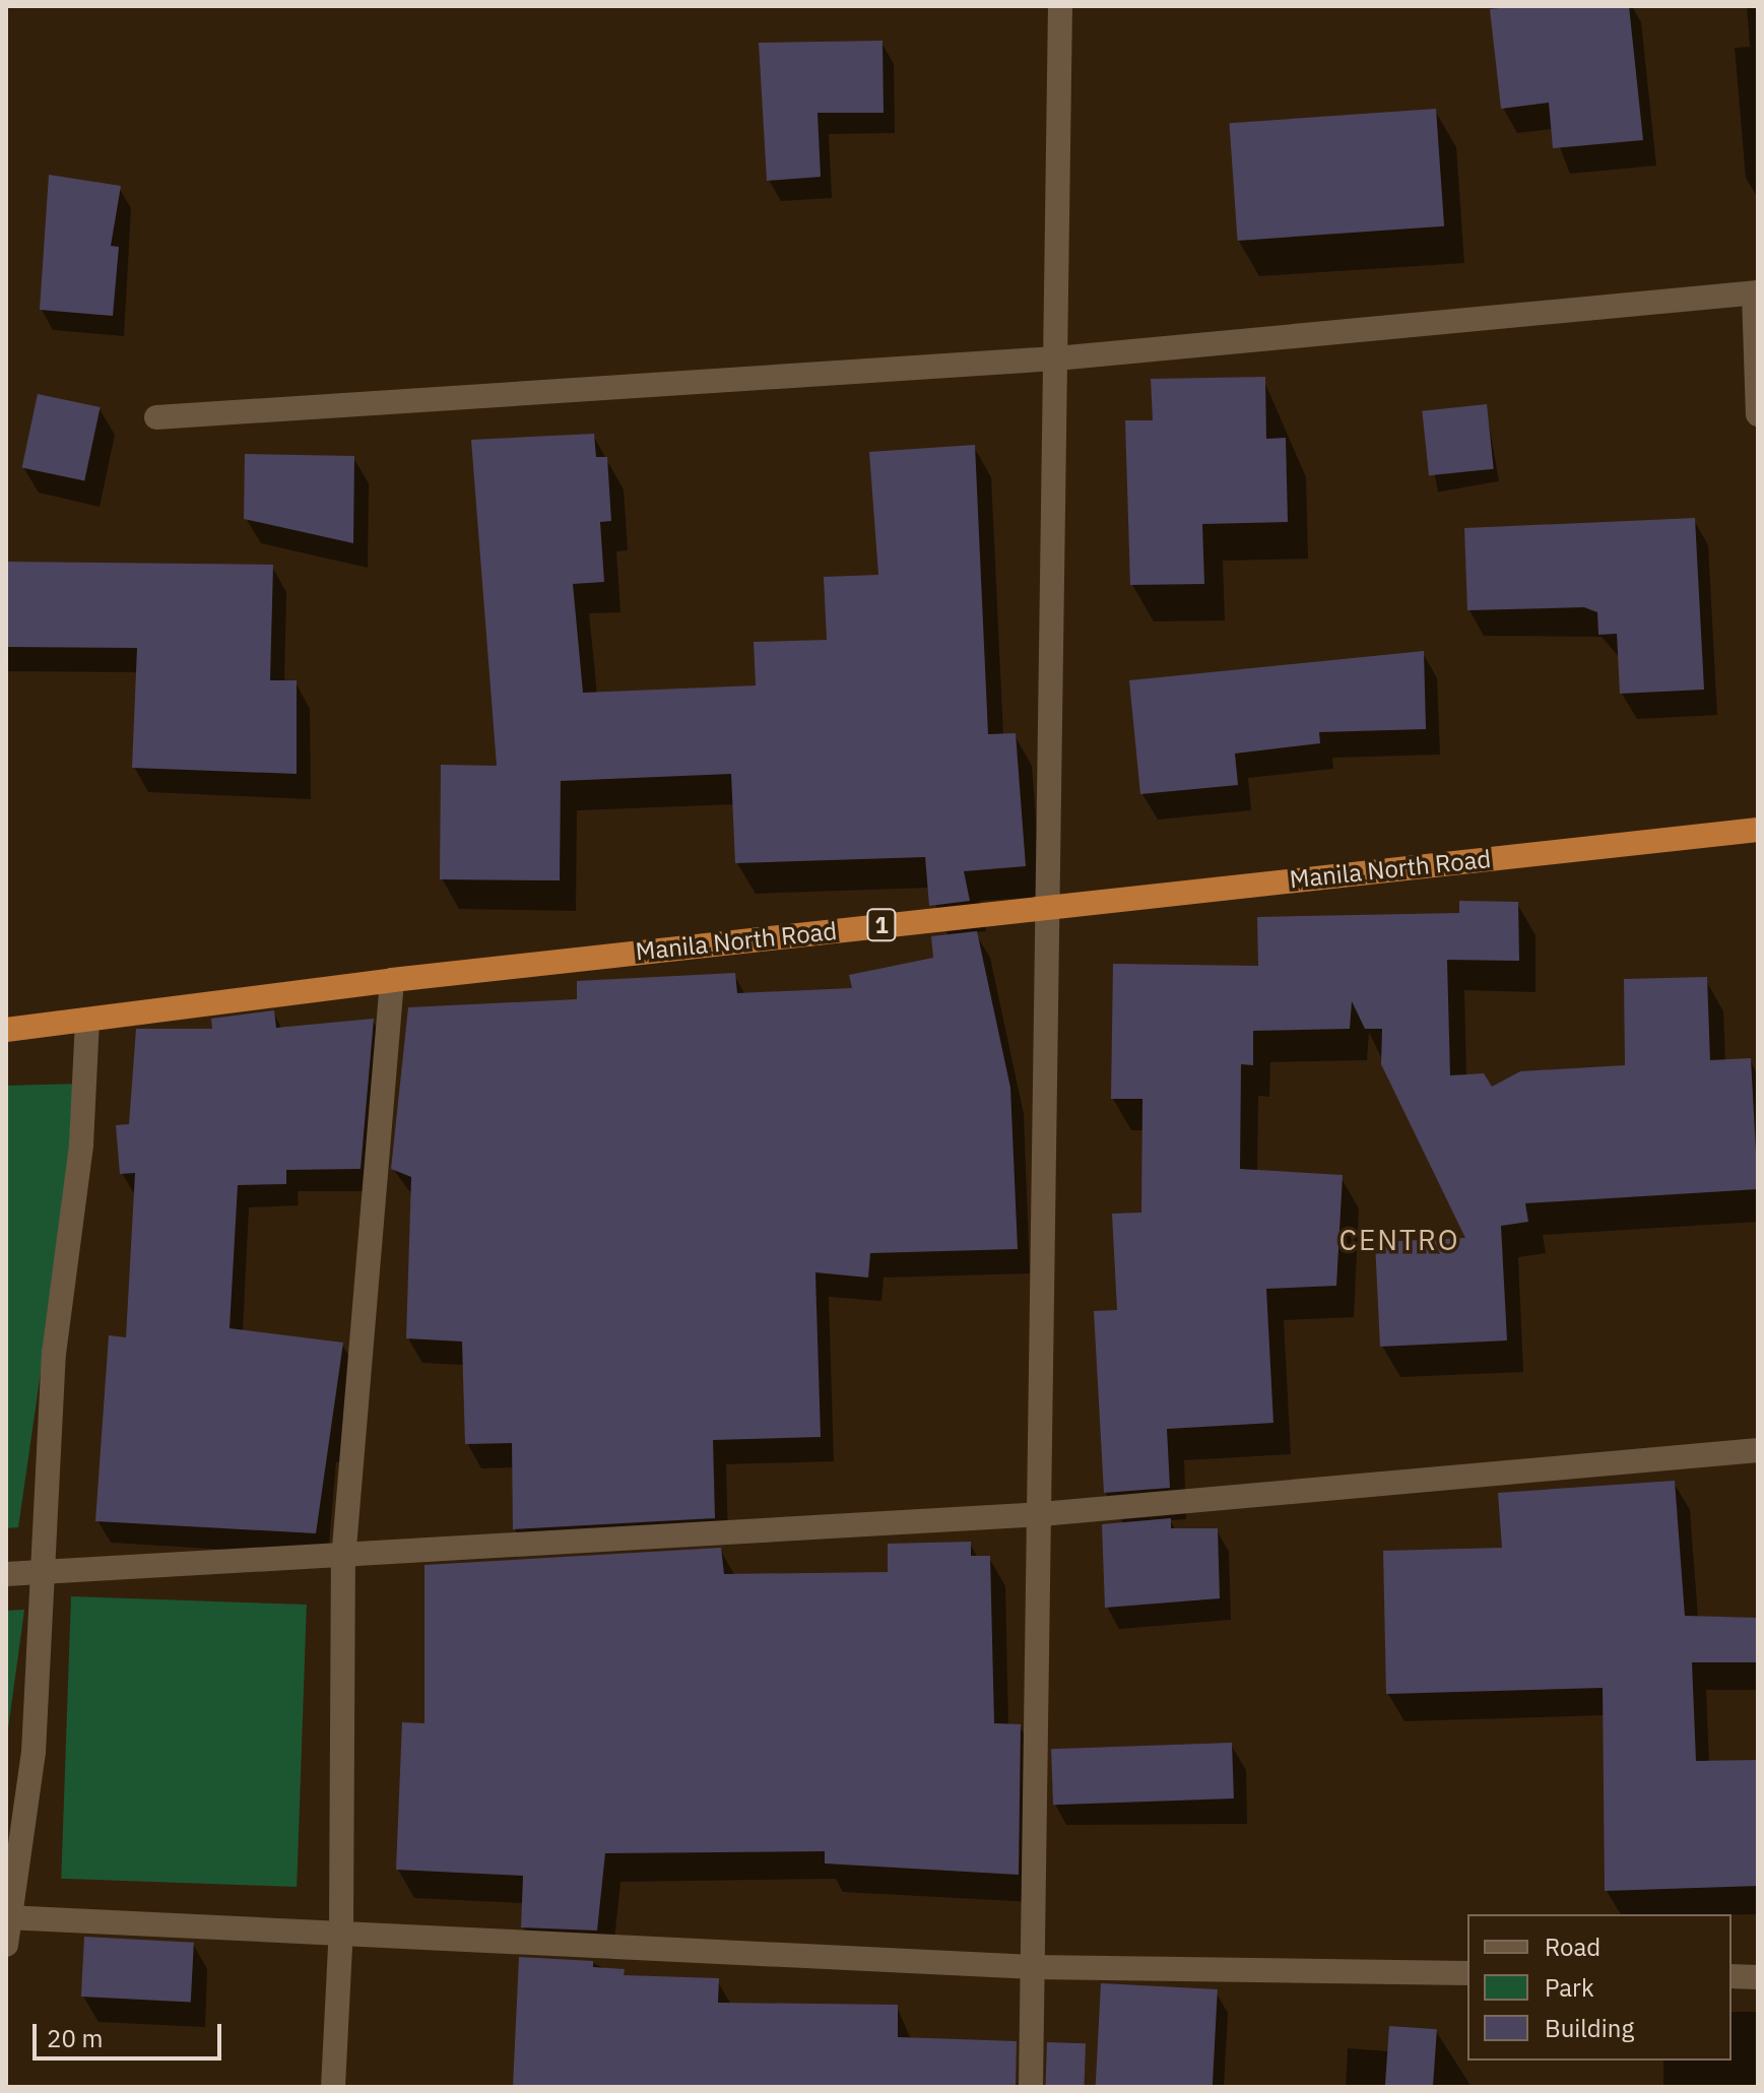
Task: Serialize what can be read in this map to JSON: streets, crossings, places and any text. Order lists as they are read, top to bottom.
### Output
{
  "streets": {
    "highway": ["Manila North Road", "1"]
  },
  "districts": ["CENTRO"],
  "legend": ["Road", "Park", "Building"],
  "scale_bar": "20 m"
}
